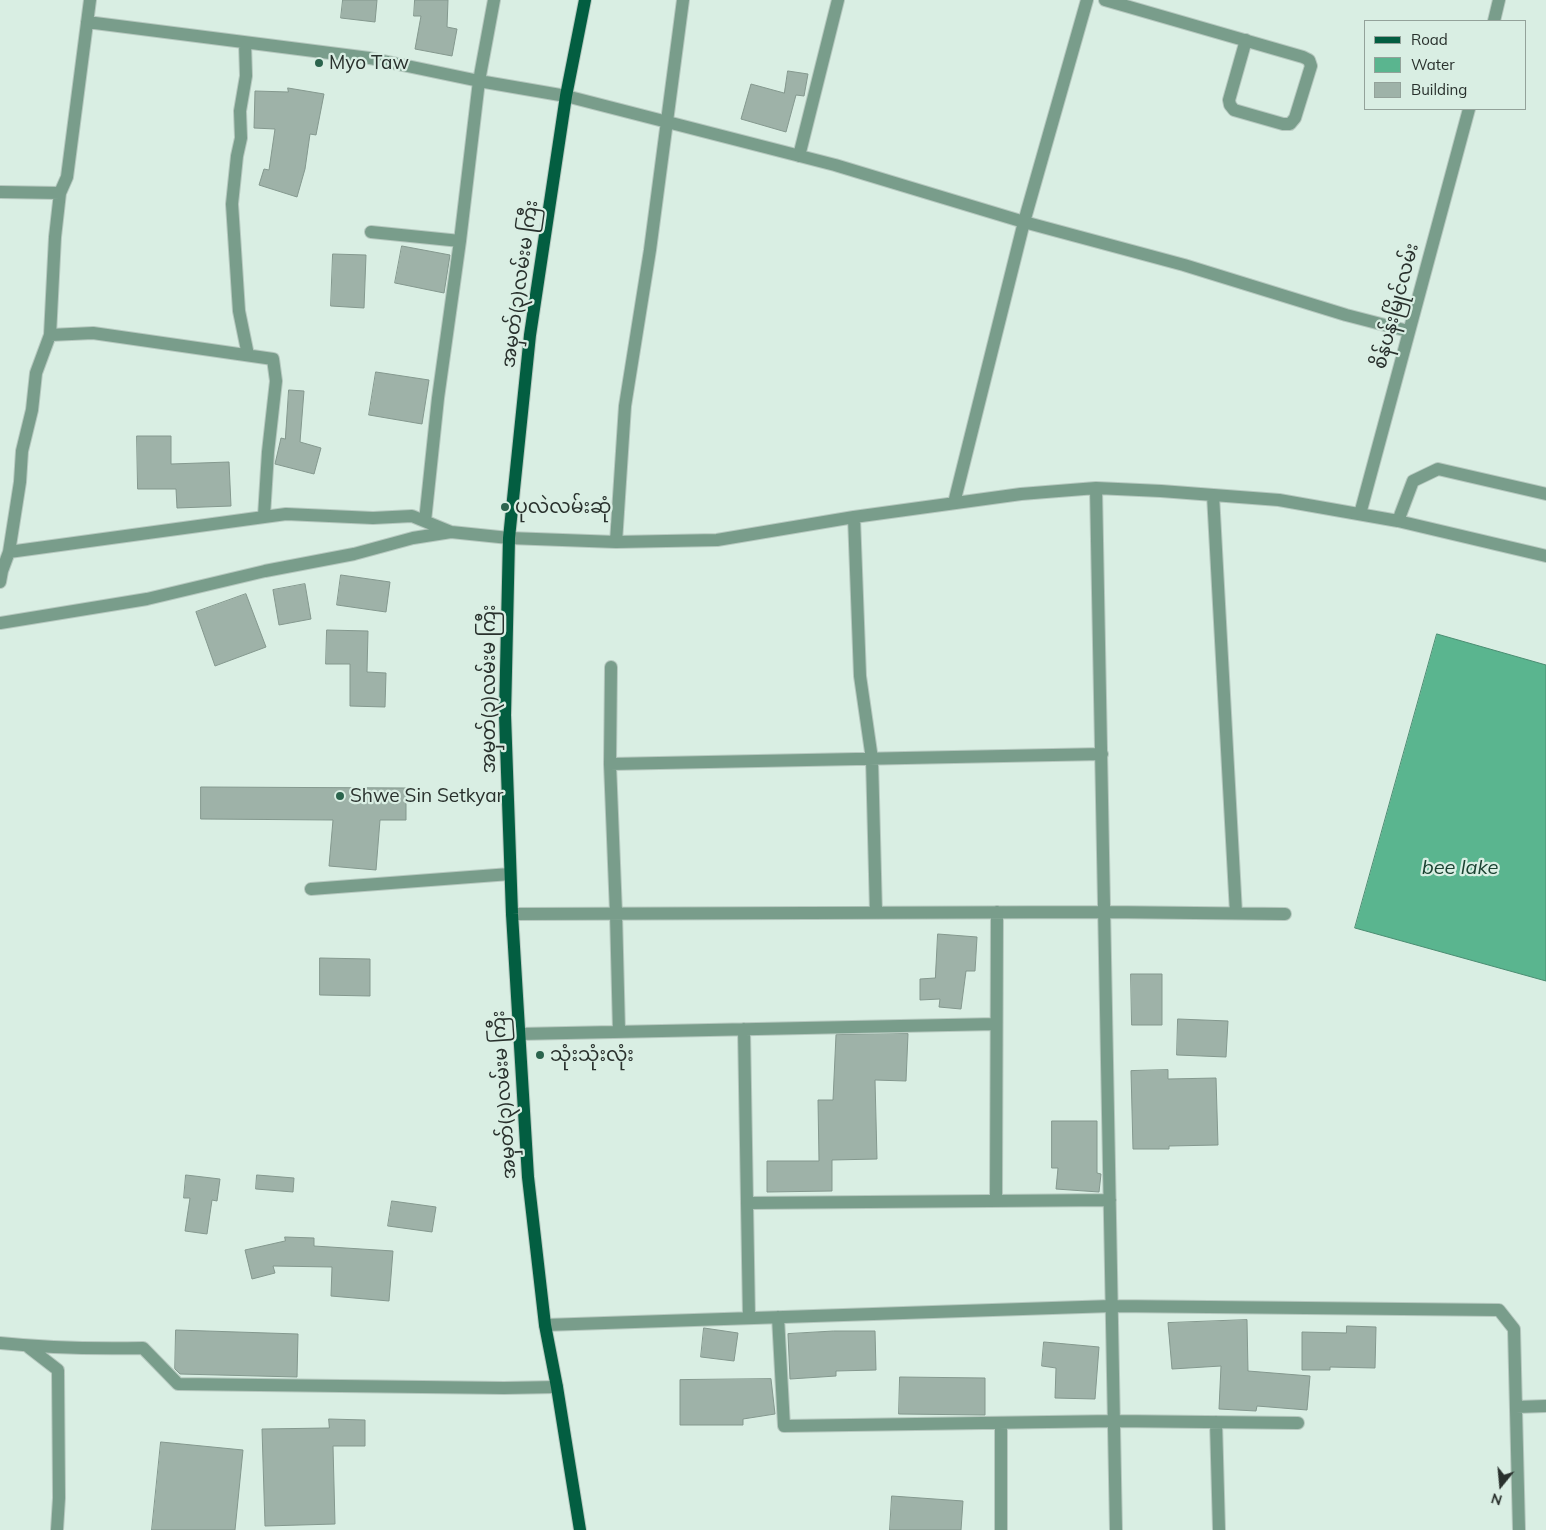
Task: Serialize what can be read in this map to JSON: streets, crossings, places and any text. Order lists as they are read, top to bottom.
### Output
{
  "streets": {
    "main road": ["အမှတ်(၃)လမ်းမ ကြီး"],
    "street": ["စိန်ပန်းမြိုင်လမ်း"]
  },
  "water": ["bee lake"],
  "places": [
    "Myo Taw",
    "ပုလဲလမ်းဆုံ",
    "Shwe Sin Setkyar",
    "သုံးသုံးလုံး"
  ],
  "legend": ["Road", "Water", "Building"],
  "north": "bottom"
}
